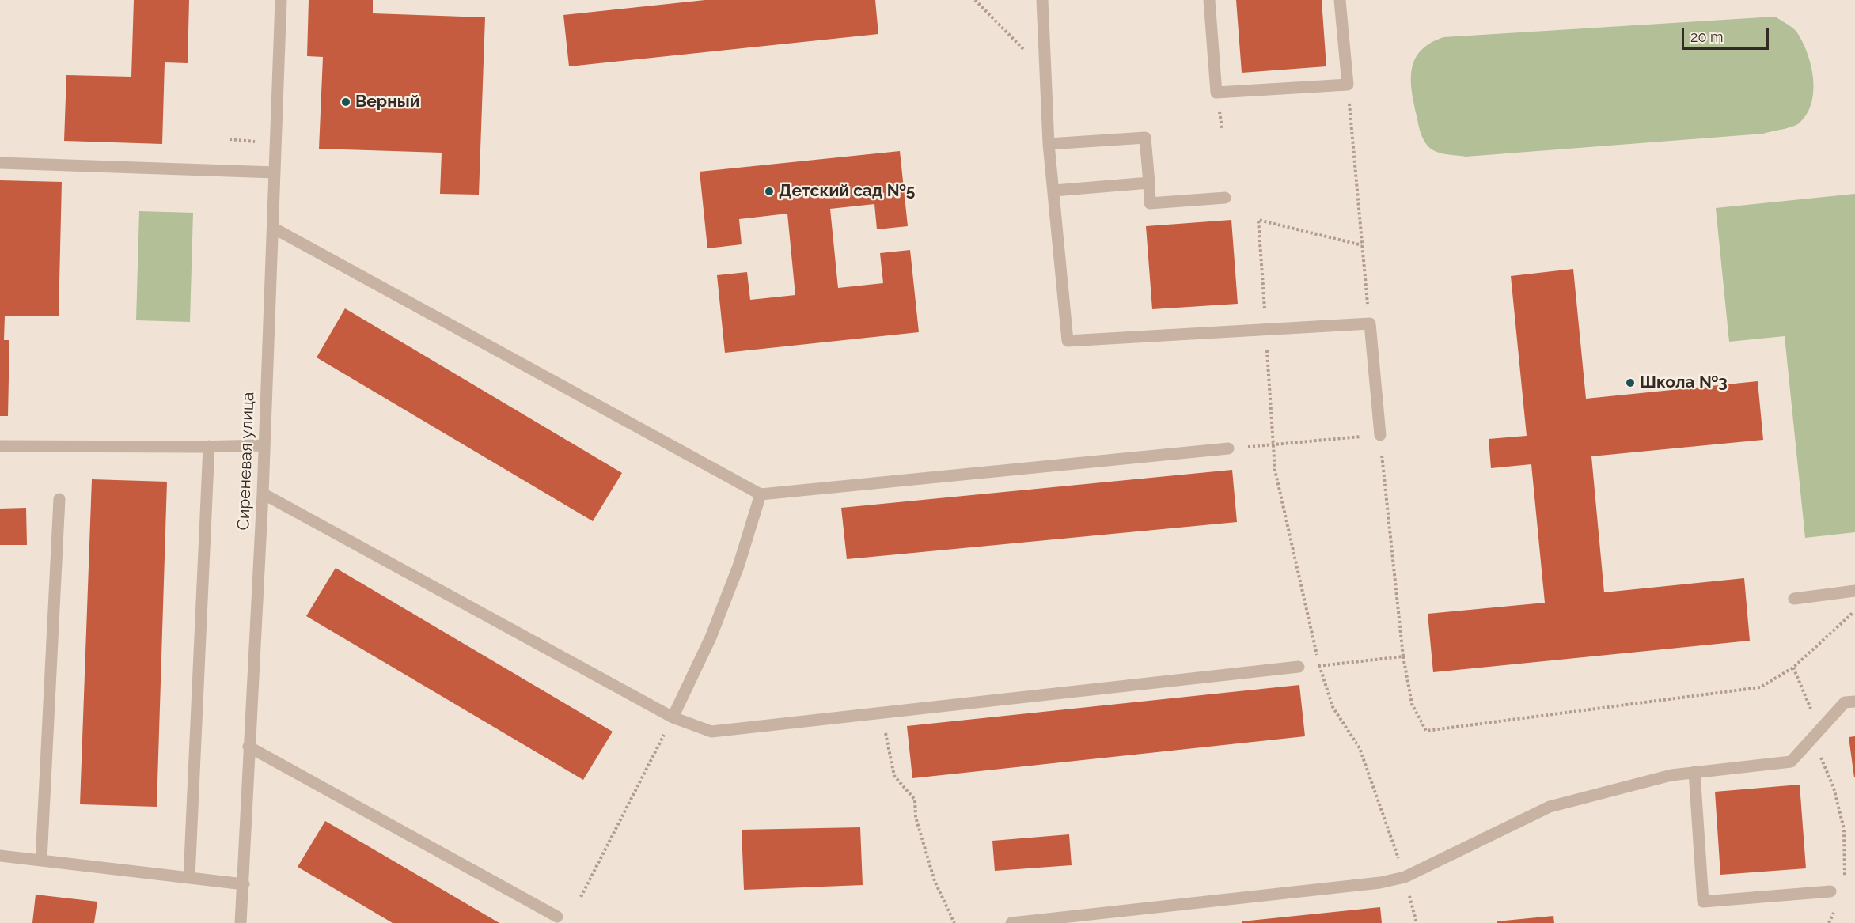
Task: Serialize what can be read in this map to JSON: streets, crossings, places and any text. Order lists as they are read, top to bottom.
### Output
{
  "streets": {
    "street": ["Сиреневая улица"]
  },
  "places": ["Верный", "Детский сад №5", "Школа №3"],
  "scale_bar": "20 m"
}
